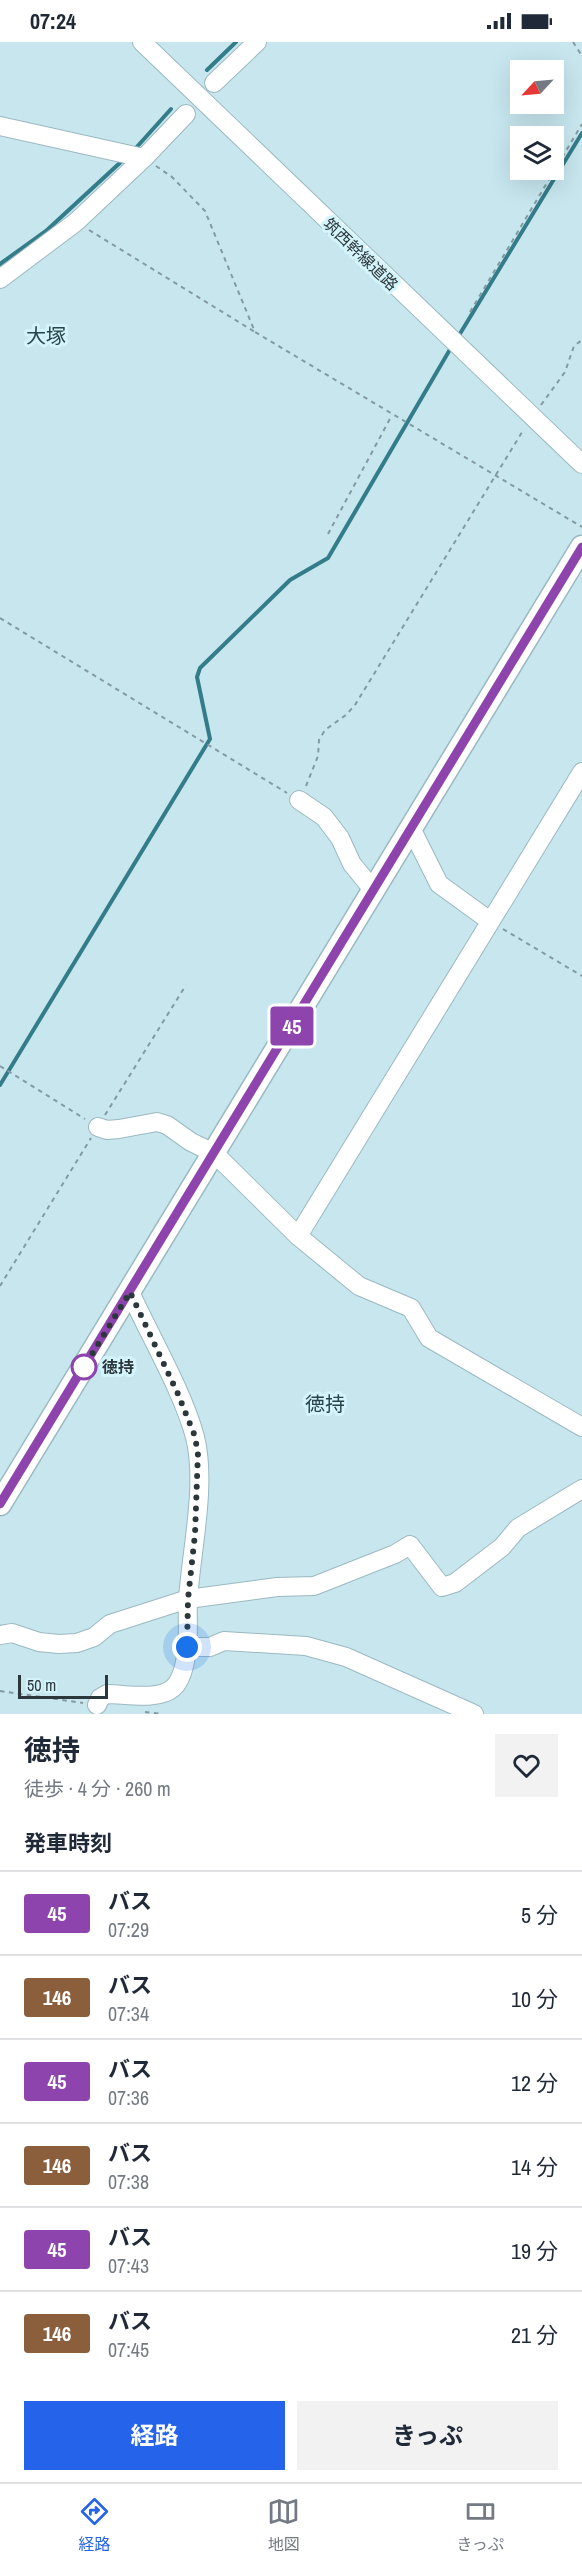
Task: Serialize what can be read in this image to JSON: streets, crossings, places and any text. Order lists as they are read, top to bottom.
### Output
{
  "streets": {
    "street": ["筑西幹線道路"]
  },
  "districts": ["大塚", "徳持"],
  "places": ["徳持"],
  "lines": ["bus line 45"],
  "scale_bar": "50 m",
  "north": "bottom left",
  "page": {
    "status": "07:24",
    "on_map": "45",
    "scale": "50 m",
    "heading": [
      ["徳持", "徒歩 · 4 分 · 260 m"],
      "発車時刻"
    ],
    "list": [
      {
        "mark": "45",
        "name": "バス",
        "note": "07:29",
        "value": "5 分"
      },
      {
        "mark": "146",
        "name": "バス",
        "note": "07:34",
        "value": "10 分"
      },
      {
        "mark": "45",
        "name": "バス",
        "note": "07:36",
        "value": "12 分"
      },
      {
        "mark": "146",
        "name": "バス",
        "note": "07:38",
        "value": "14 分"
      },
      {
        "mark": "45",
        "name": "バス",
        "note": "07:43",
        "value": "19 分"
      },
      {
        "mark": "146",
        "name": "バス",
        "note": "07:45",
        "value": "21 分"
      }
    ],
    "buttons": ["経路", "きっぷ"],
    "tabs": ["経路", "地図", "きっぷ"]
  }
}
